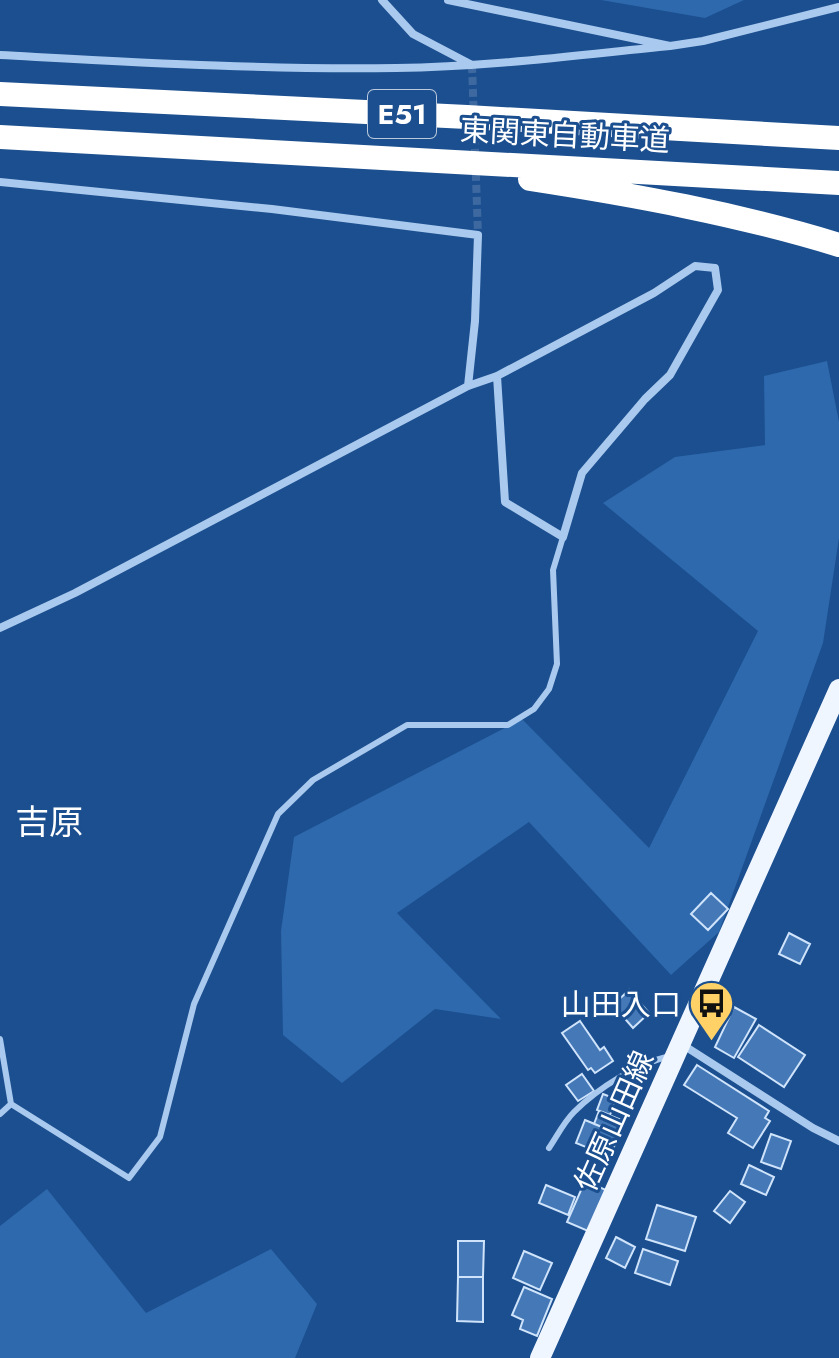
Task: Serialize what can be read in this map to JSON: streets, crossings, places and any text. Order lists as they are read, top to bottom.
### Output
{
  "streets": {
    "highway": ["E51", "東関東自動車道"],
    "main road": ["佐原山田線"]
  },
  "districts": ["吉原"],
  "places": {
    "bus stop": ["山田入口"]
  }
}
